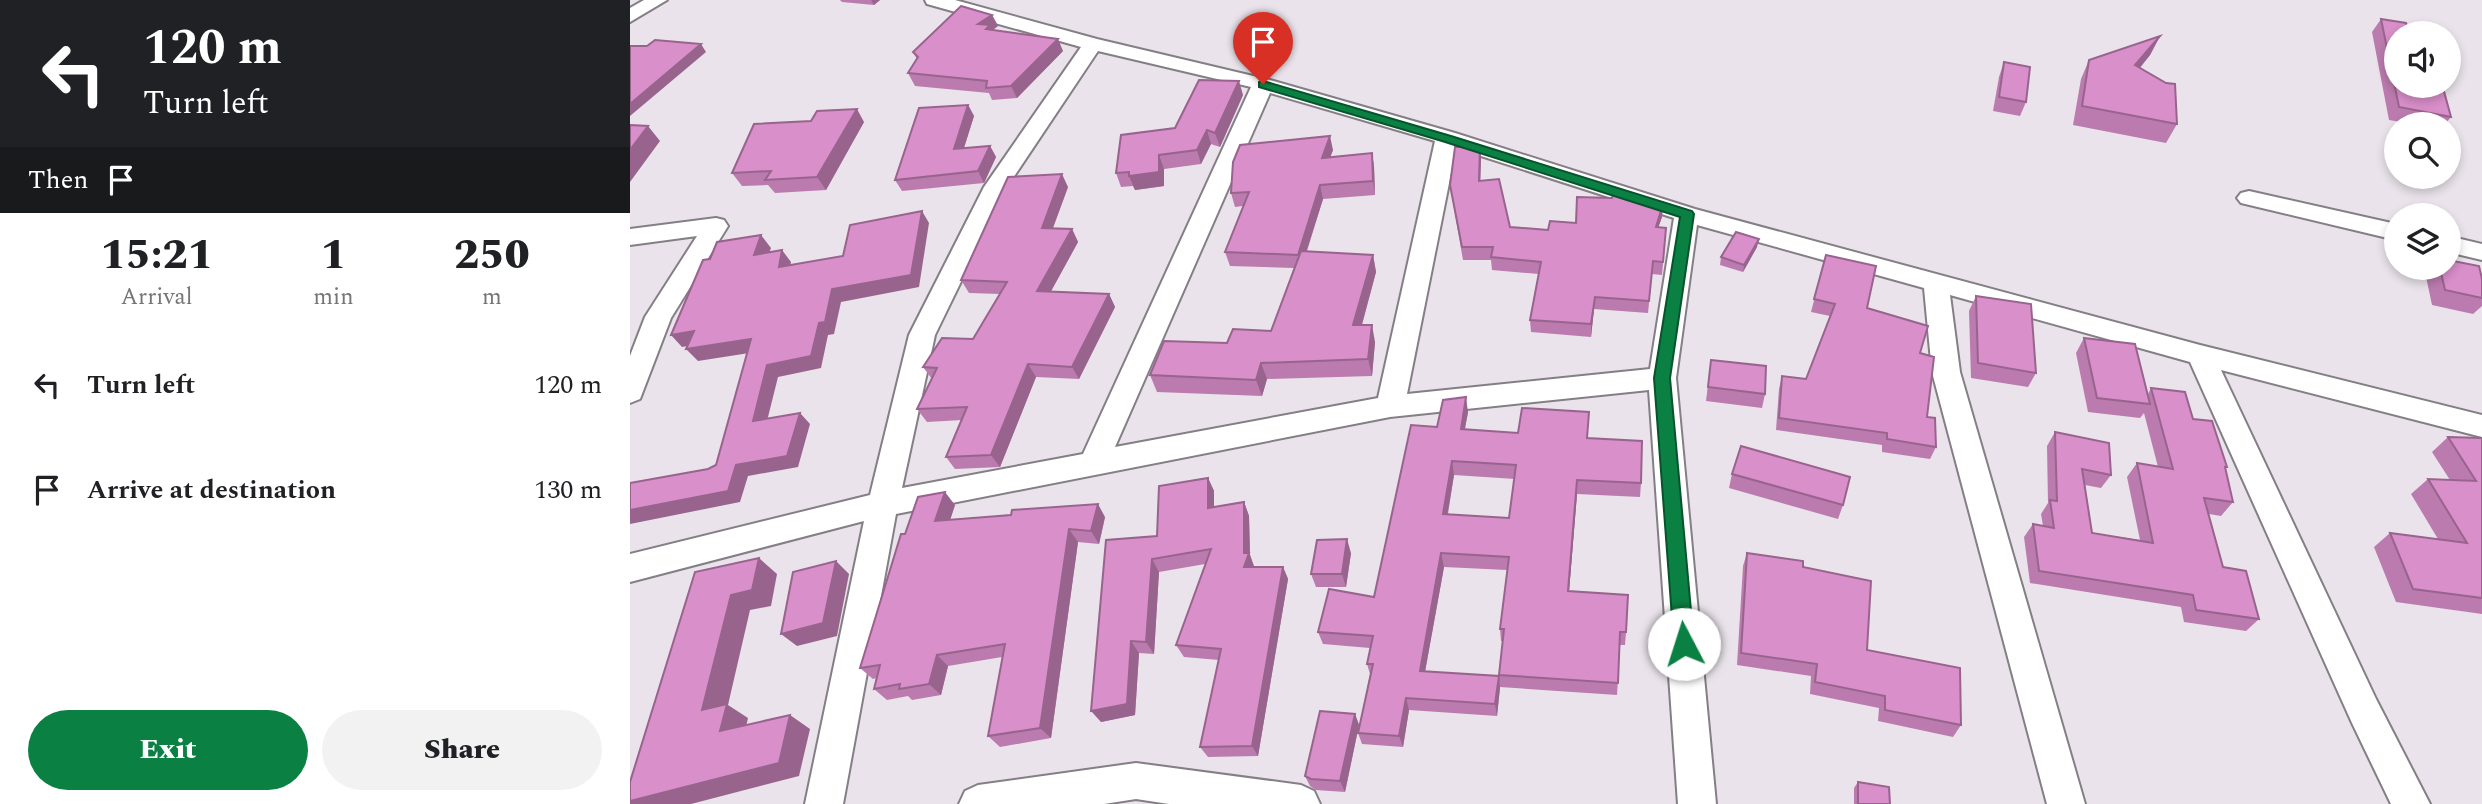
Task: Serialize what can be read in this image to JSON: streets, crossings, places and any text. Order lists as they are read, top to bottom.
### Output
{
  "page": {
    "turn": ["120 m", "Turn left"],
    "then": "Then",
    "eta": [
      "15:21",
      "Arrival",
      "1",
      "min",
      "250",
      "m"
    ],
    "list": [
      {
        "name": "Turn left",
        "value": "120 m"
      },
      {
        "name": "Arrive at destination",
        "value": "130 m"
      }
    ],
    "buttons": ["Exit", "Share"]
  }
}
